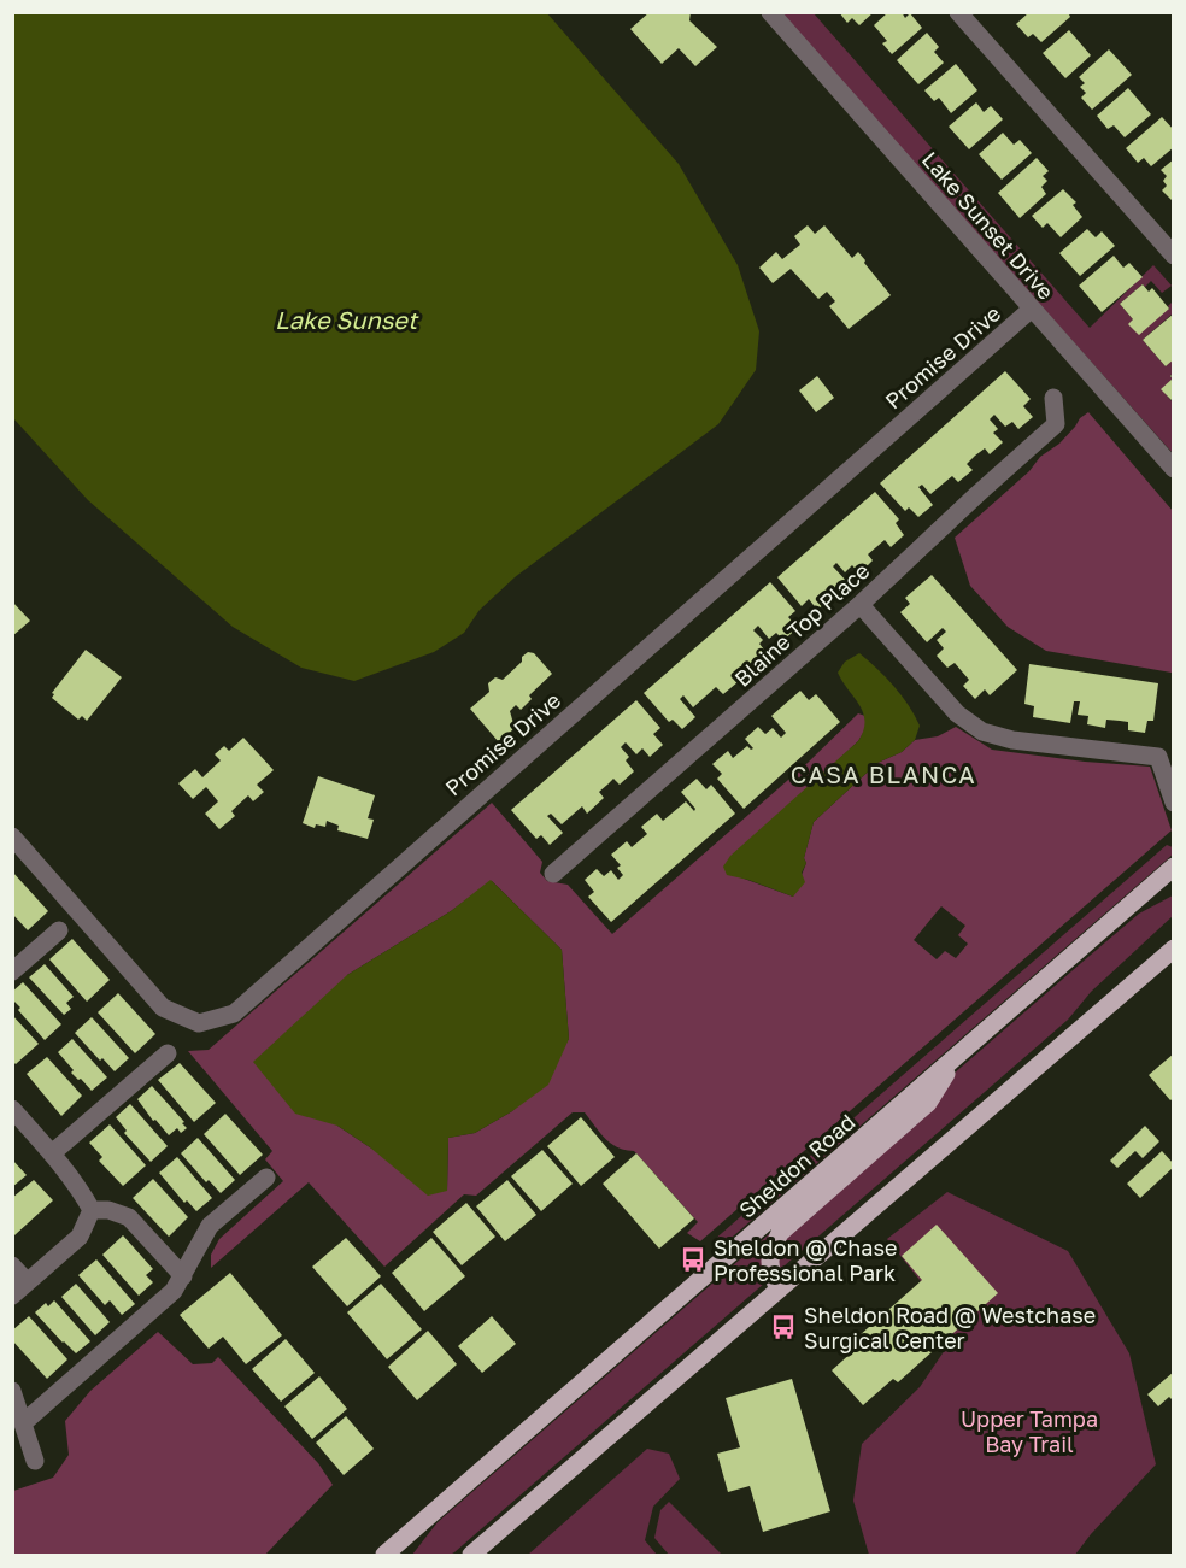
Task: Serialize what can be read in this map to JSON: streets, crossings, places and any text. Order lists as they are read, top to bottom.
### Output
{
  "streets": {
    "main road": ["Sheldon Road"],
    "street": ["Lake Sunset Drive", "Promise Drive", "Blaine Top Place"]
  },
  "crossings": [
    ["Lake Sunset Drive", "Promise Drive"]
  ],
  "districts": ["CASA BLANCA"],
  "water": ["Lake Sunset"],
  "parks": ["Upper Tampa Bay Trail"],
  "places": {
    "bus stop": ["Sheldon @ Chase Professional Park", "Sheldon Road @ Westchase Surgical Center"]
  }
}
